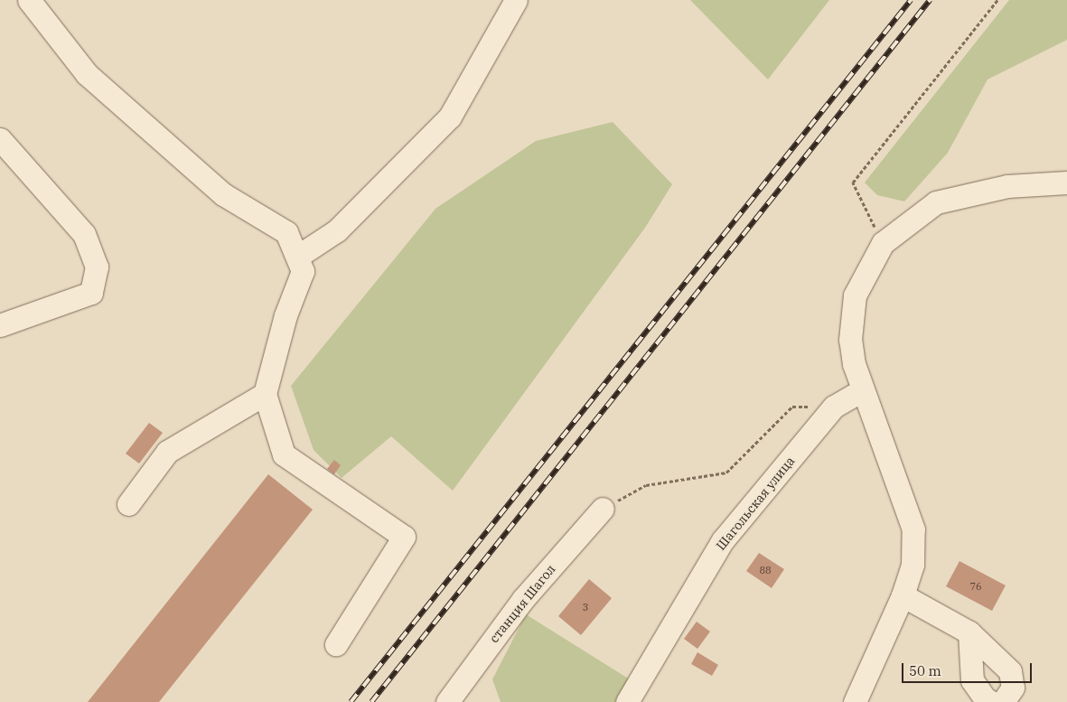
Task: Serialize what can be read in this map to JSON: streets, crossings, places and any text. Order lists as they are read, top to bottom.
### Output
{
  "streets": {
    "street": ["Шагольская улица", "станция Шагол"]
  },
  "house_numbers": ["88", "76", "3"],
  "scale_bar": "50 m"
}
